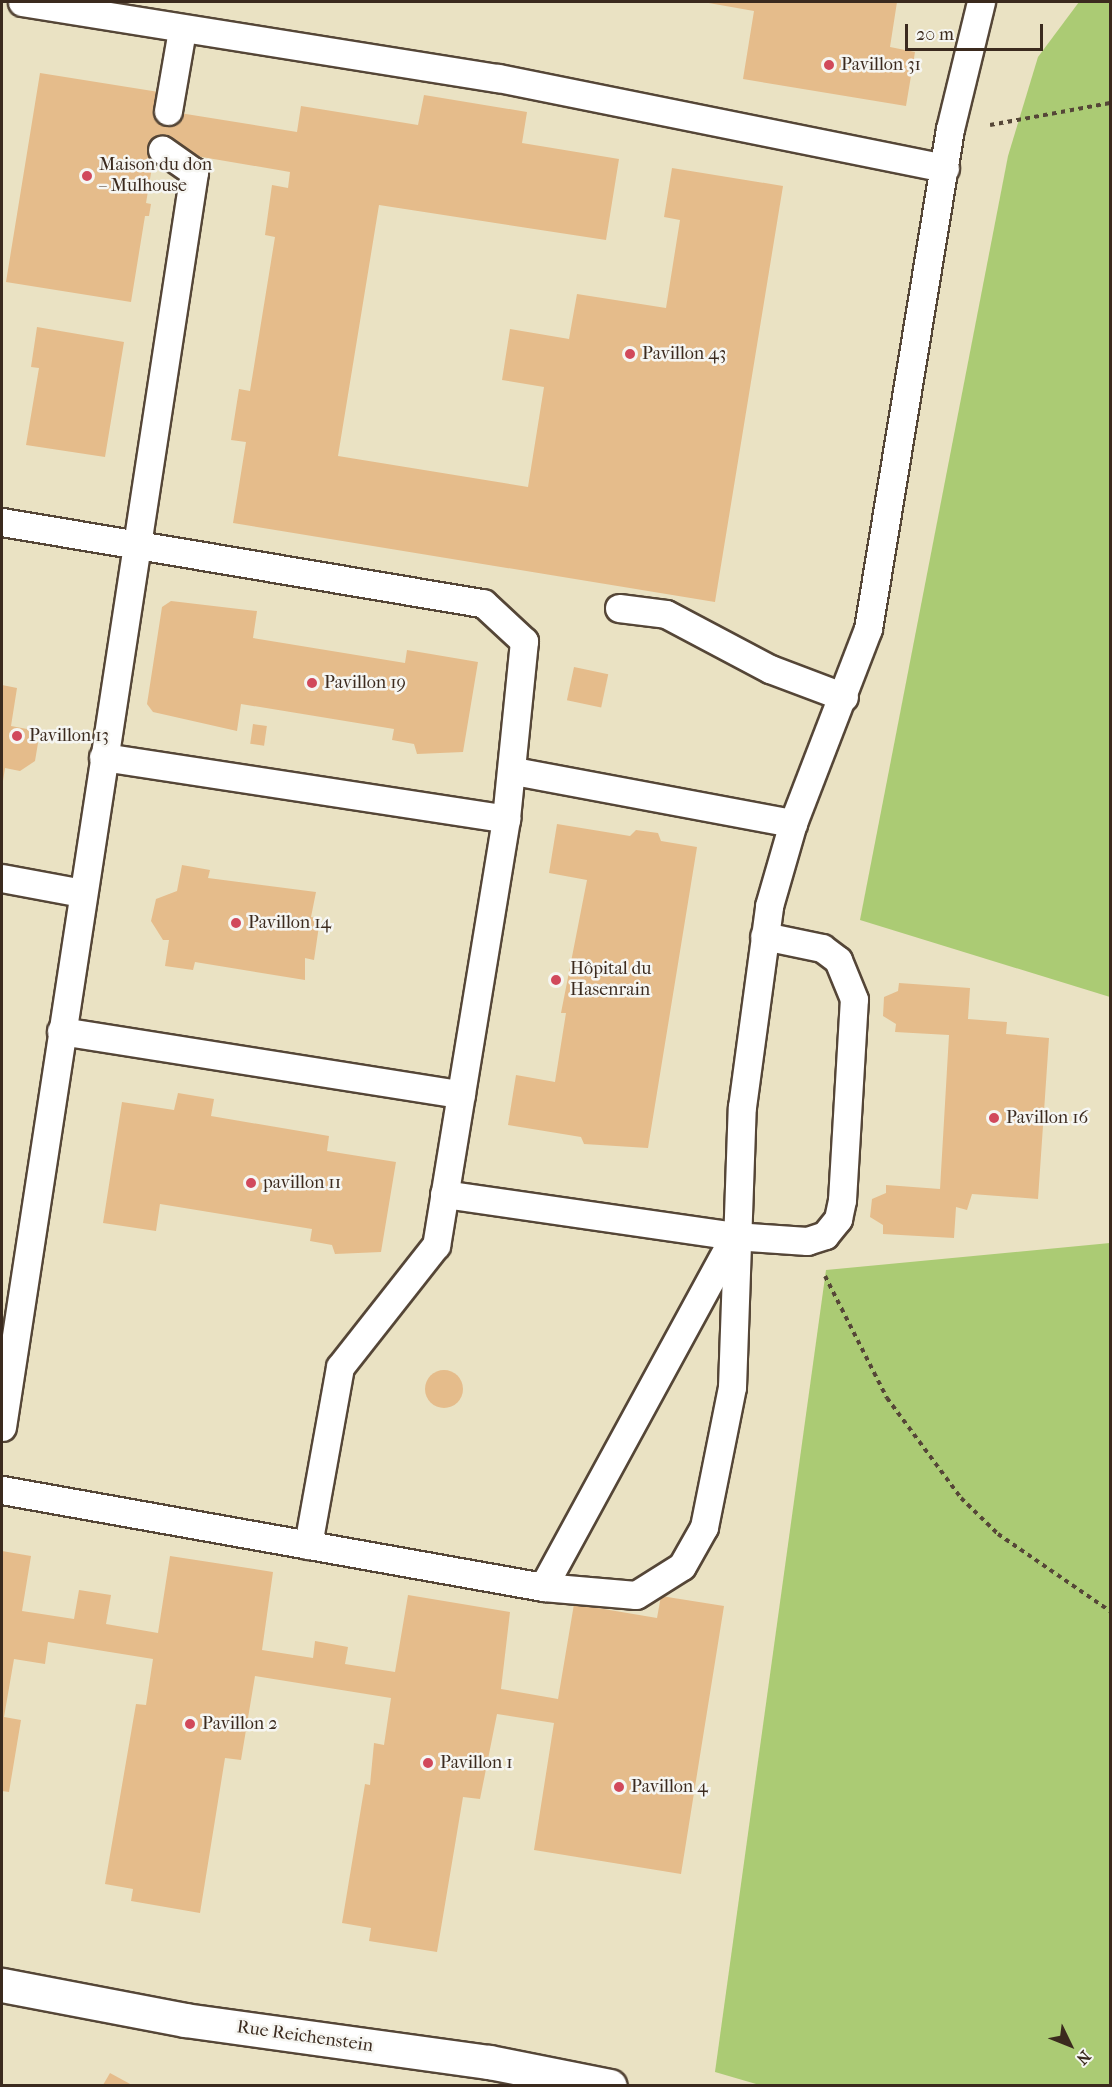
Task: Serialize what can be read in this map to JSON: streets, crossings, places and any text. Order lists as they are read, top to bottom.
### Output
{
  "streets": {
    "street": ["Rue Reichenstein"]
  },
  "places": [
    "Pavillon 31",
    "Maison du don – Mulhouse",
    "Pavillon 43",
    "Pavillon 19",
    "Pavillon 13",
    "Pavillon 14",
    "Hôpital du Hasenrain",
    "Pavillon 16",
    "pavillon 11",
    "Pavillon 2",
    "Pavillon 1",
    "Pavillon 4"
  ],
  "scale_bar": "20 m",
  "north": "bottom right"
}
